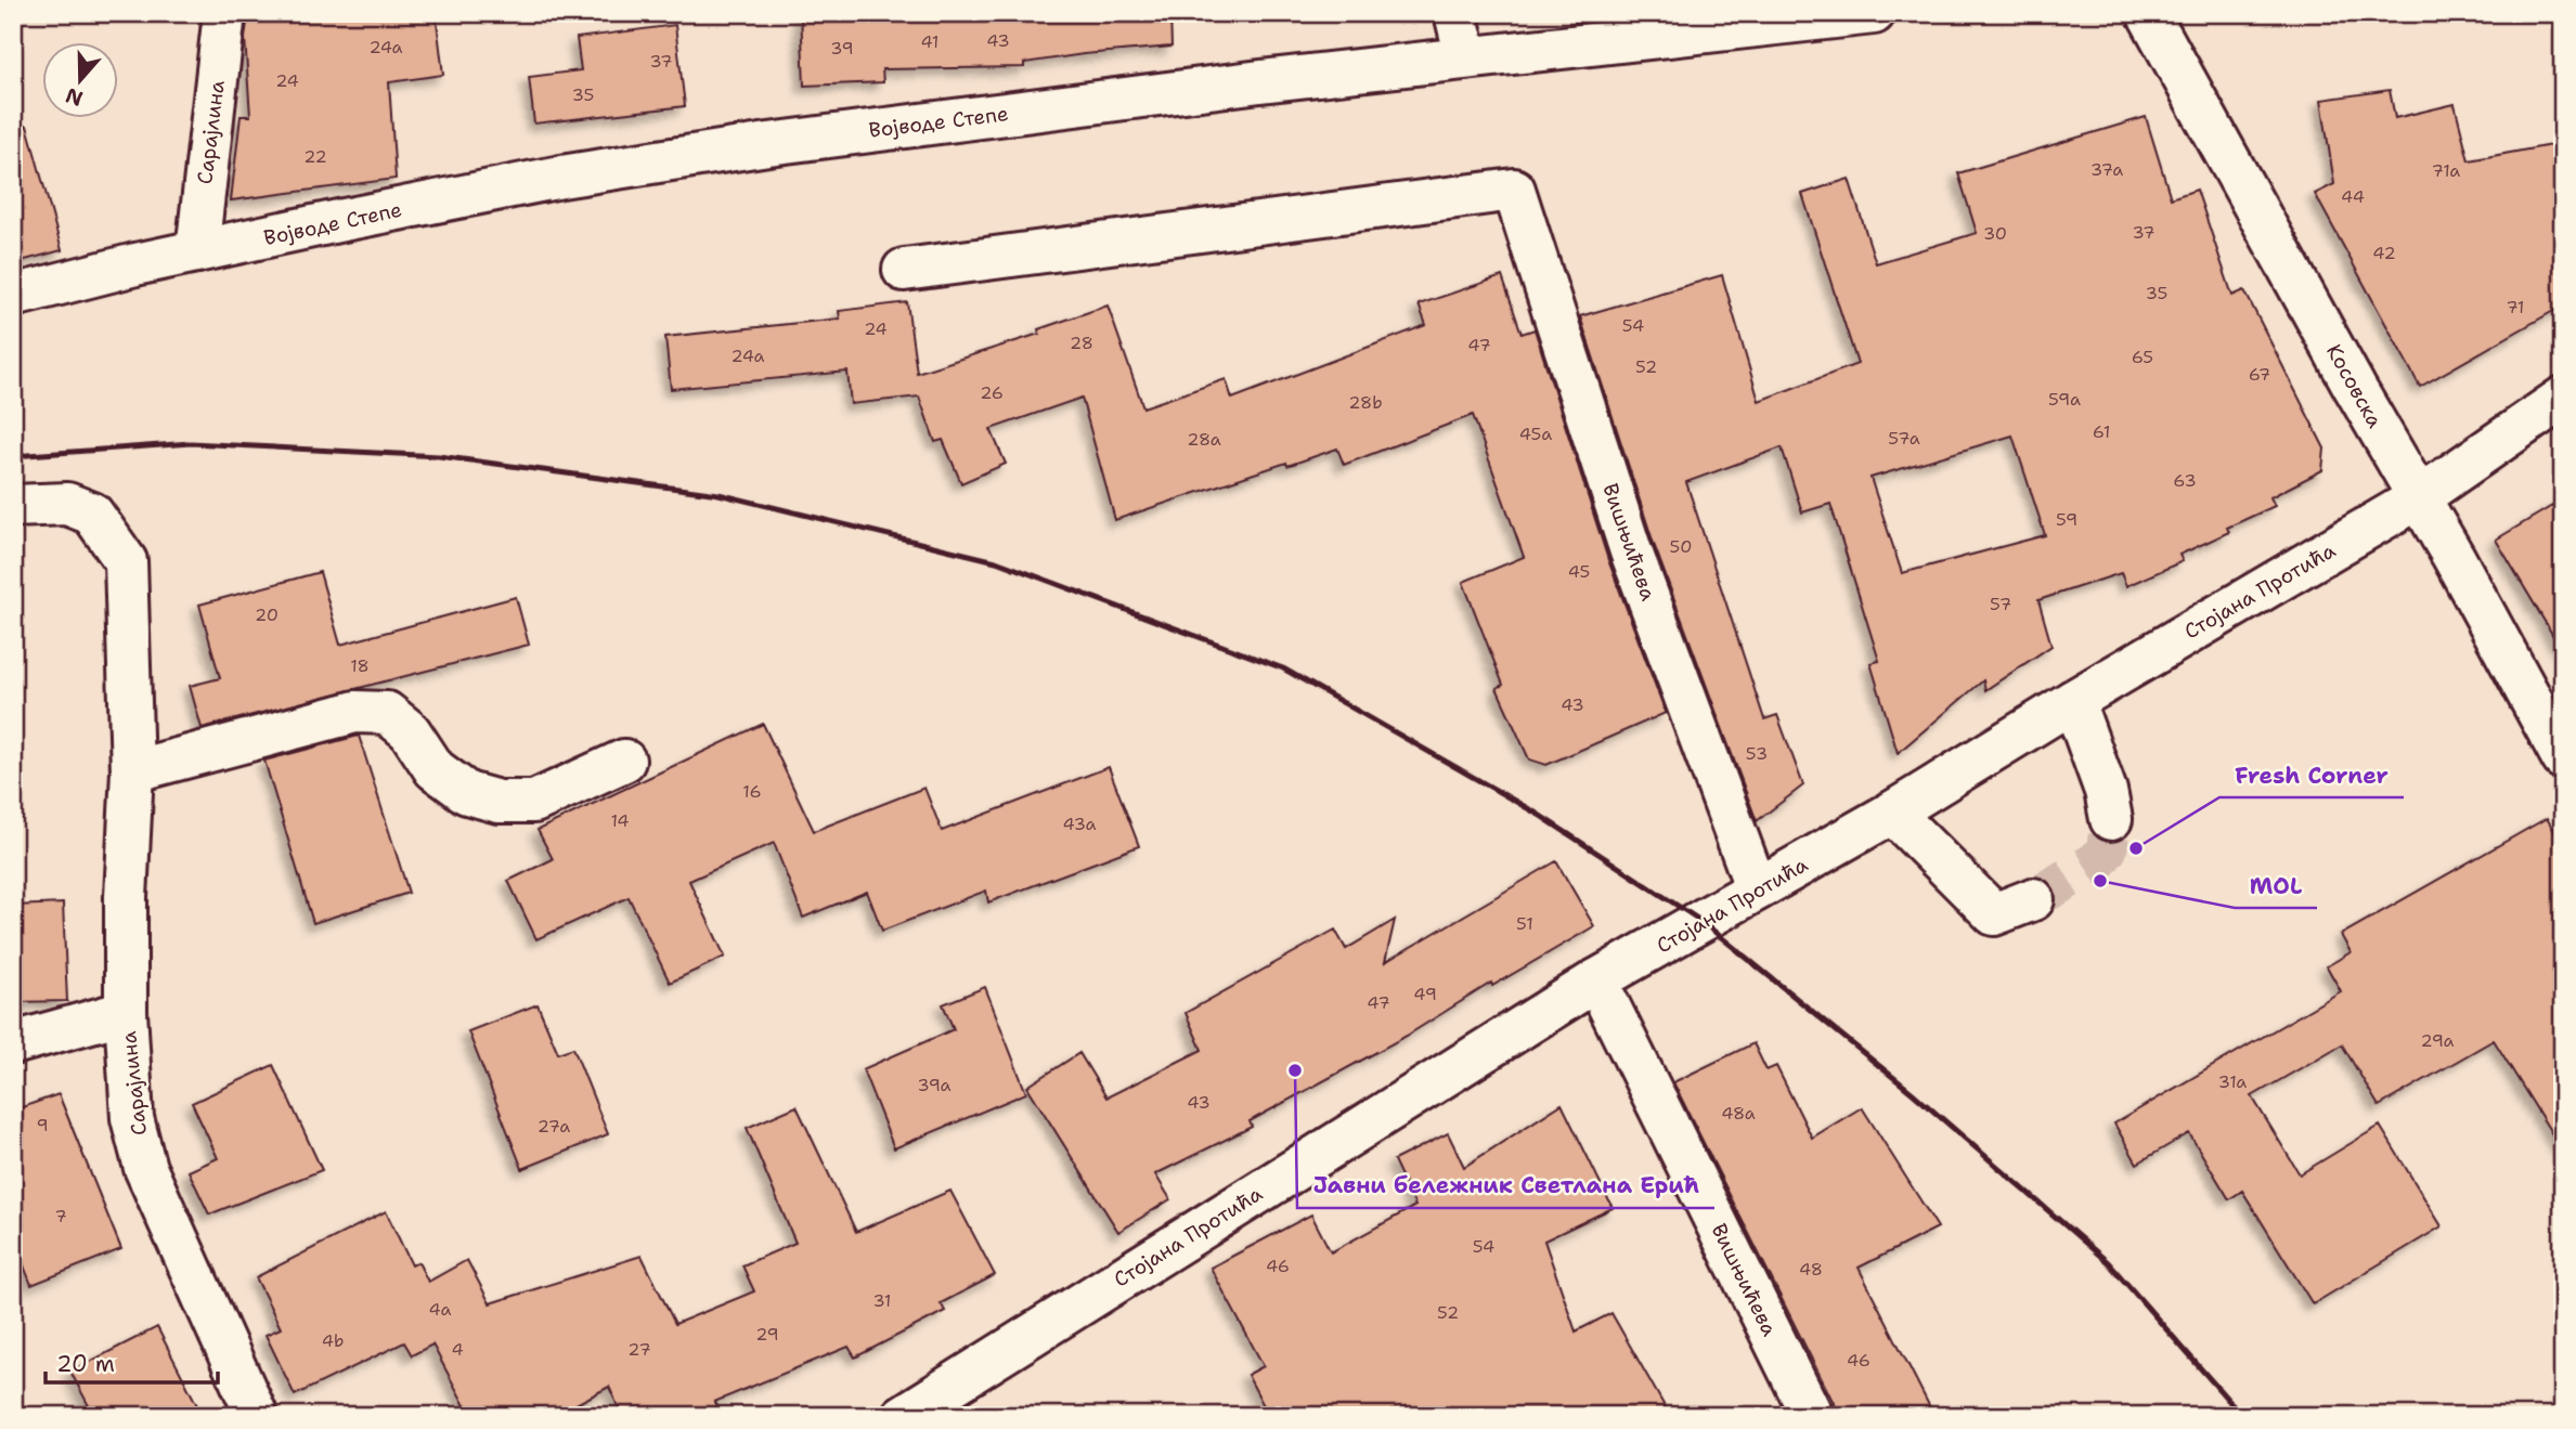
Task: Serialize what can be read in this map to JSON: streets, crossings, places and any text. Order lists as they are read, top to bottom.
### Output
{
  "streets": {
    "street": [
      "Војводе Степе",
      "Сарајлина",
      "Косовска",
      "Вишњићева",
      "Стојана Протића"
    ]
  },
  "crossings": [
    ["Војводе Степе", "Сарајлина"],
    ["Косовска", "Стојана Протића"],
    ["Вишњићева", "Стојана Протића"]
  ],
  "places": ["Fresh Corner", "MOL", "Јавни бележник Светлана Ерић"],
  "house_numbers": [
    "43",
    "41",
    "24a",
    "39",
    "37",
    "24",
    "35",
    "22",
    "37a",
    "71a",
    "44",
    "37",
    "30",
    "42",
    "35",
    "71",
    "54",
    "24",
    "28",
    "47",
    "24a",
    "65",
    "52",
    "67",
    "26",
    "59a",
    "28b",
    "61",
    "45a",
    "57a",
    "28a",
    "63",
    "59",
    "50",
    "45",
    "57",
    "20",
    "18",
    "43",
    "53",
    "16",
    "14",
    "43a",
    "51",
    "49",
    "47",
    "29a",
    "31a",
    "39a",
    "43",
    "48a",
    "9",
    "27a",
    "7",
    "54",
    "46",
    "48",
    "31",
    "4a",
    "52",
    "29",
    "4b",
    "4",
    "27",
    "46"
  ],
  "scale_bar": "20 m",
  "north": "bottom"
}
